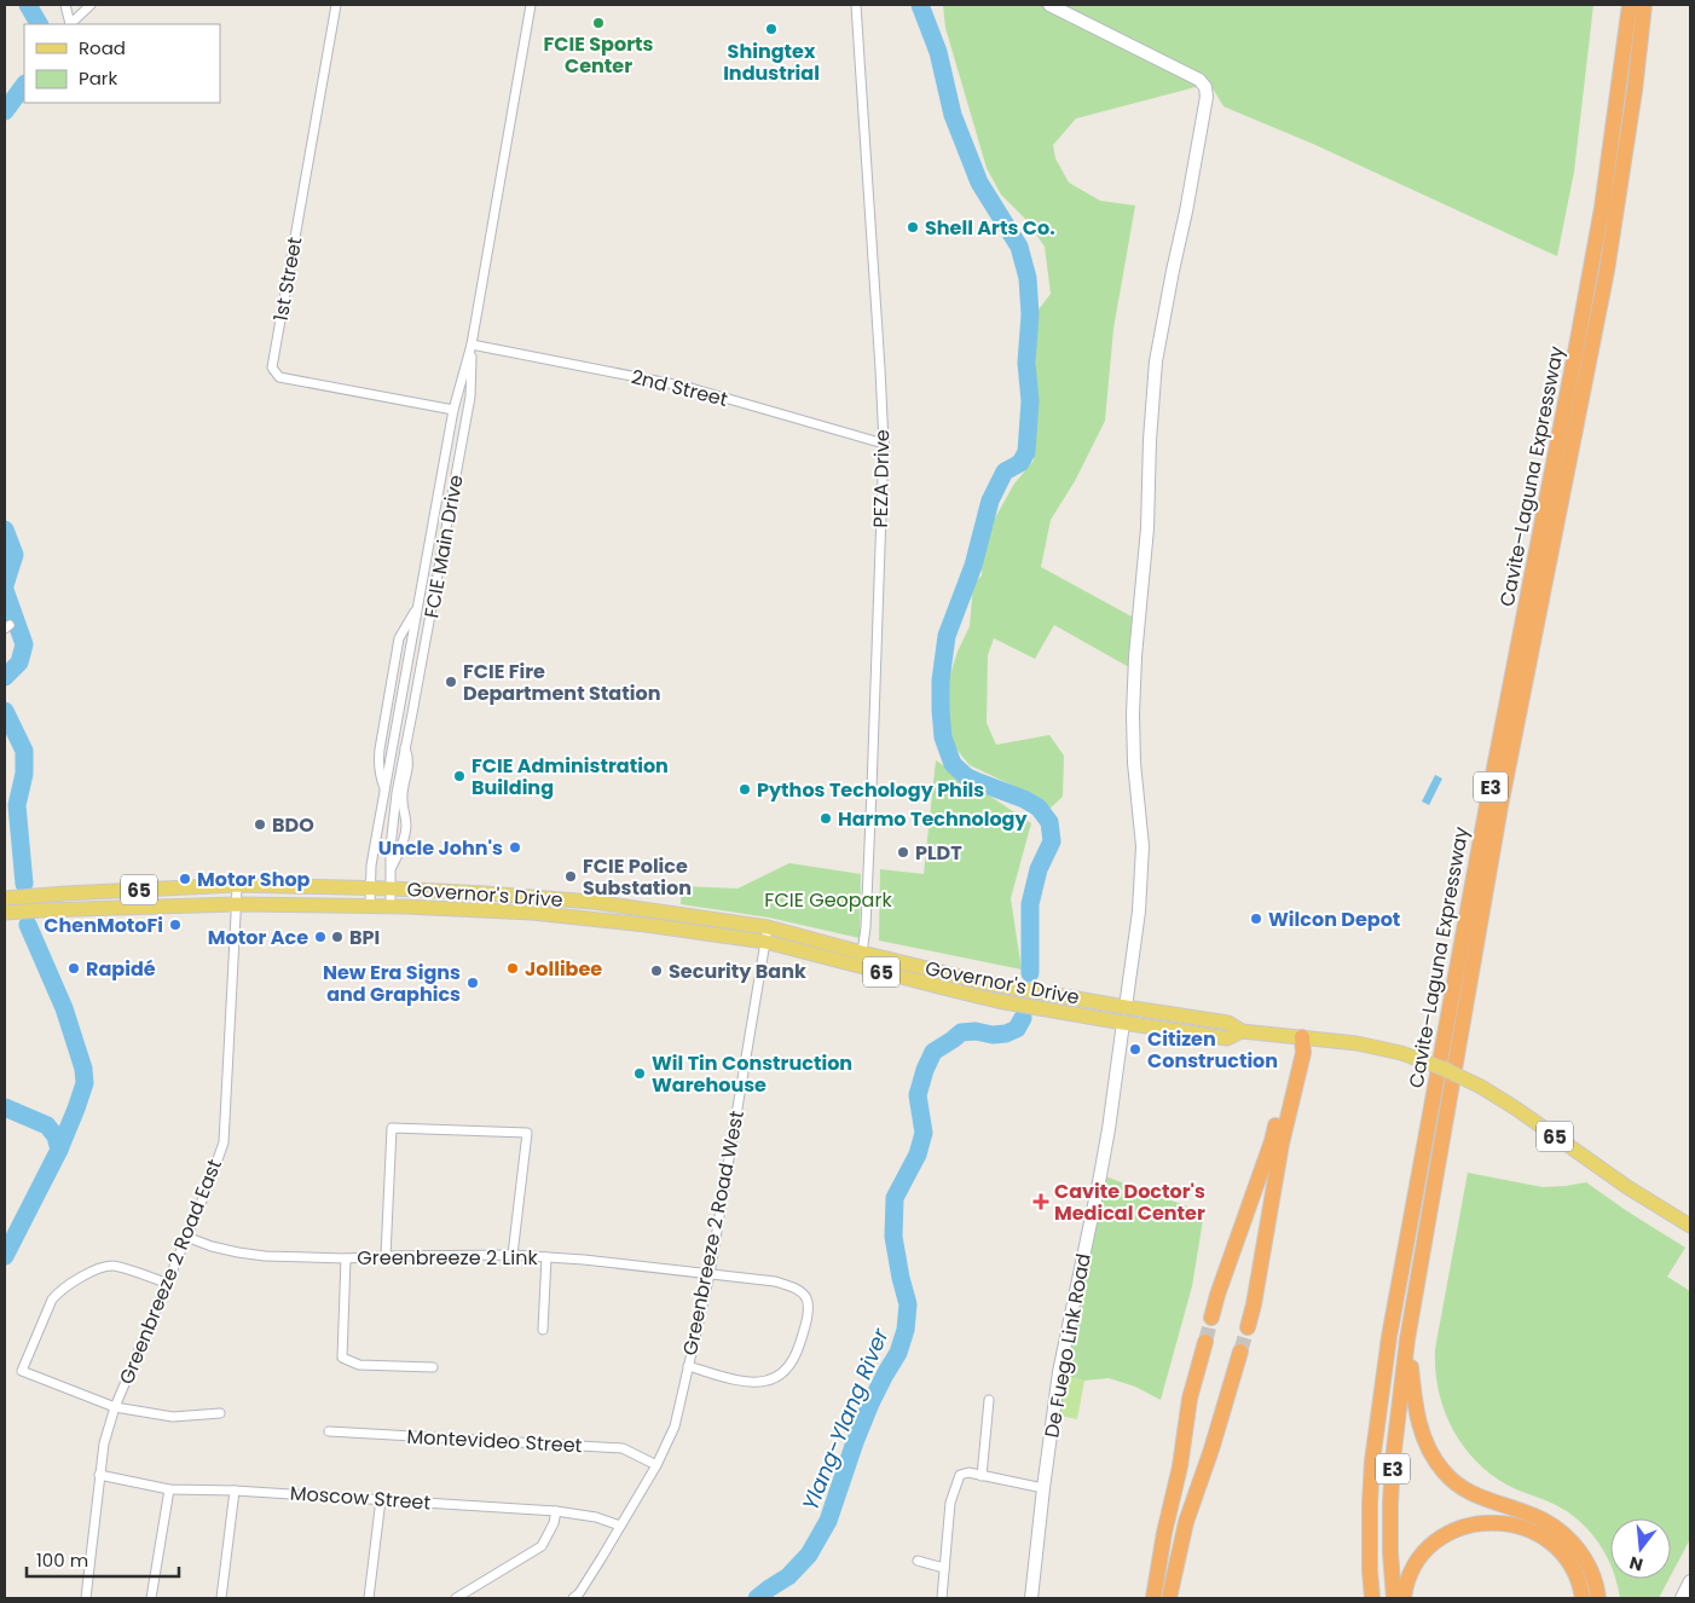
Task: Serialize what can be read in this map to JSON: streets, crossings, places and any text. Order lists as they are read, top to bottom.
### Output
{
  "streets": {
    "highway": ["Cavite–Laguna Expressway", "E3"],
    "main road": ["65", "Governor's Drive"],
    "street": [
      "1st Street",
      "2nd Street",
      "PEZA Drive",
      "FCIE Main Drive",
      "Greenbreeze 2 Road West",
      "Greenbreeze 2 Link",
      "Greenbreeze 2 Road East",
      "De Fuego Link Road",
      "Montevideo Street",
      "Moscow Street"
    ]
  },
  "crossings": [
    ["1st Street", "FCIE Main Drive"],
    ["2nd Street", "PEZA Drive"],
    ["2nd Street", "FCIE Main Drive"],
    ["PEZA Drive", "Governor's Drive"],
    ["FCIE Main Drive", "Governor's Drive"],
    ["Governor's Drive", "Greenbreeze 2 Road West"],
    ["Governor's Drive", "Greenbreeze 2 Road East"],
    ["Governor's Drive", "De Fuego Link Road"],
    ["Greenbreeze 2 Road West", "Greenbreeze 2 Link"],
    ["Greenbreeze 2 Road West", "Montevideo Street"],
    ["Greenbreeze 2 Road West", "Moscow Street"],
    ["Greenbreeze 2 Link", "Greenbreeze 2 Road East"],
    ["Greenbreeze 2 Road East", "Moscow Street"]
  ],
  "water": ["Ylang-Ylang River"],
  "parks": ["FCIE Geopark"],
  "places": {
    "other": [
      "FCIE Sports Center",
      "Shingtex Industrial",
      "Shell Arts Co.",
      "FCIE Fire Department Station",
      "FCIE Administration Building",
      "Pythos Techology Phils",
      "Harmo Technology",
      "BDO",
      "Uncle John's",
      "PLDT",
      "FCIE Police Substation",
      "Motor Shop",
      "Wilcon Depot",
      "ChenMotoFi",
      "Motor Ace",
      "BPI",
      "Rapidé",
      "Jollibee",
      "Security Bank",
      "New Era Signs and Graphics",
      "Citizen Construction",
      "Wil Tin Construction Warehouse"
    ],
    "health": ["Cavite Doctor's Medical Center"]
  },
  "legend": ["Road", "Park"],
  "scale_bar": "100 m",
  "north": "bottom"
}
